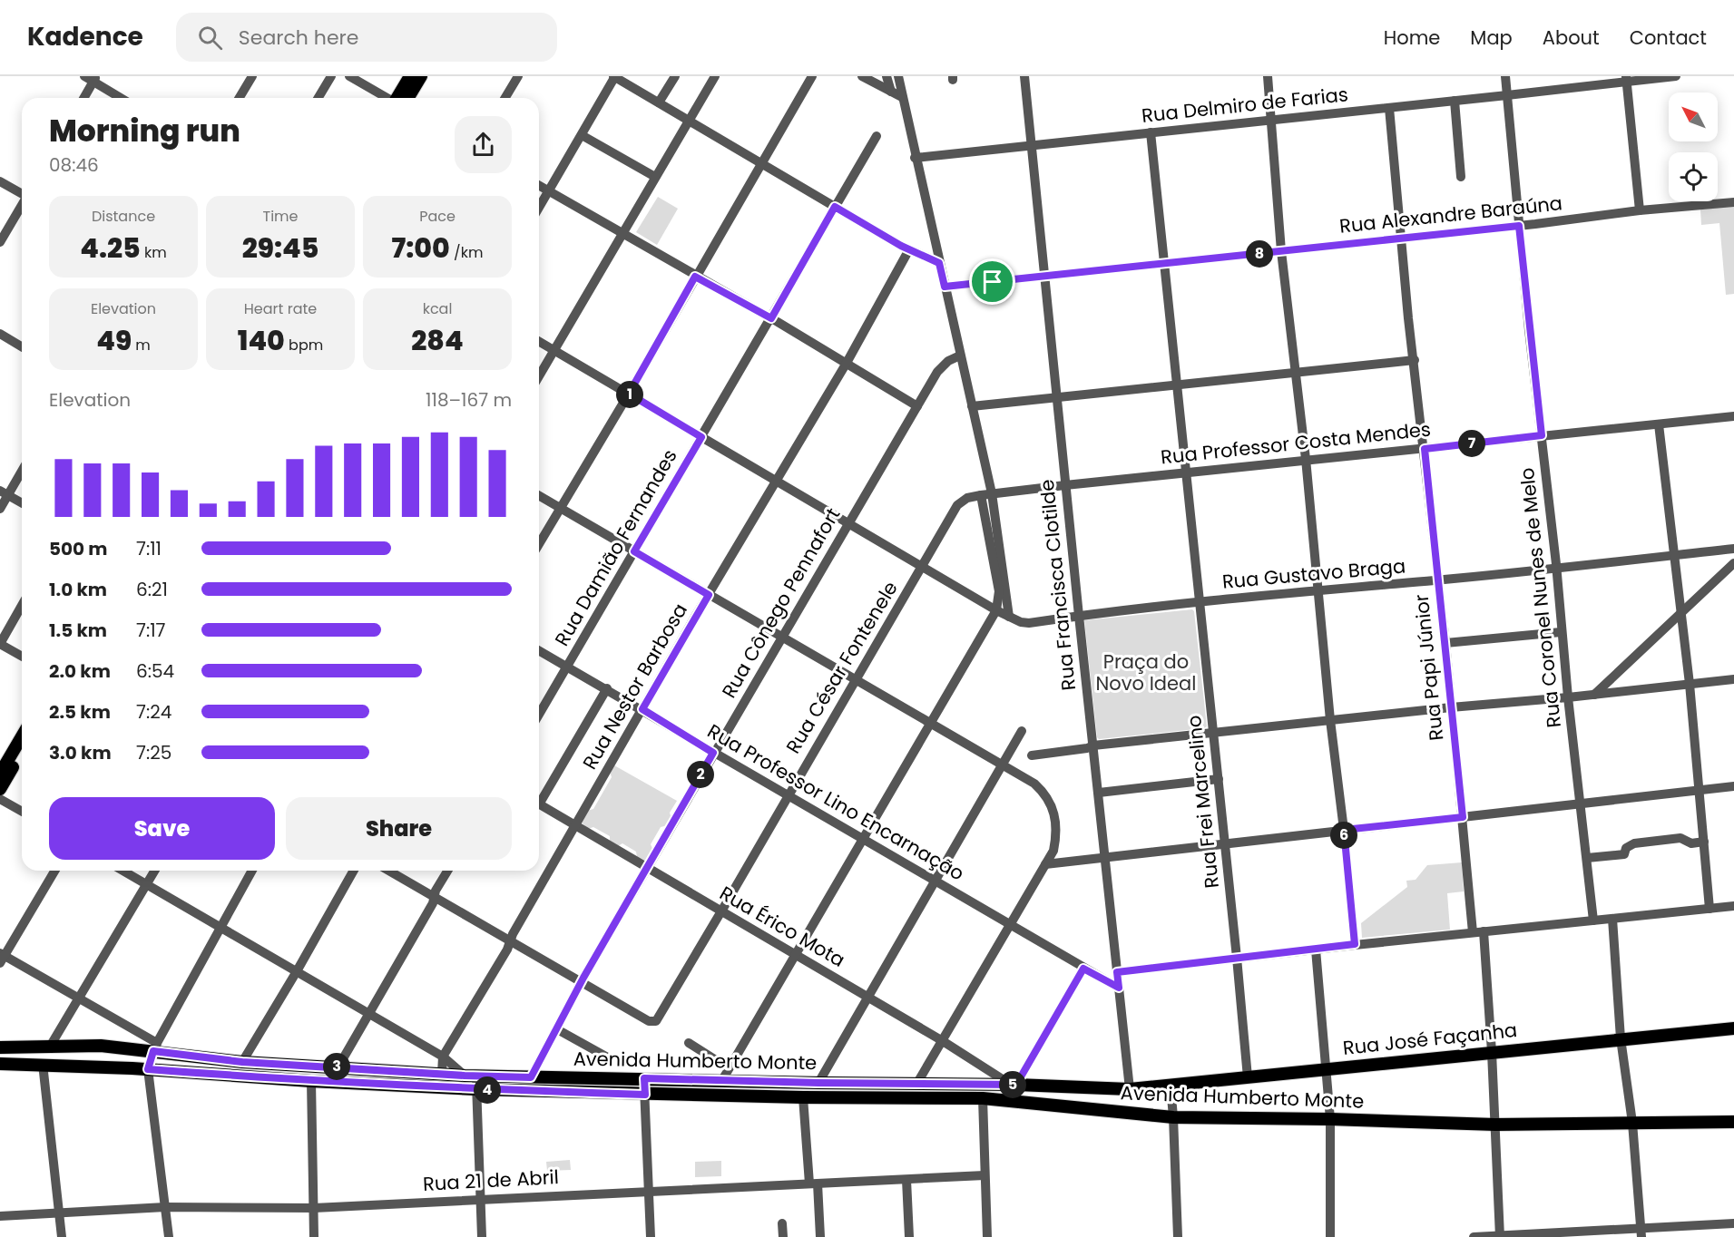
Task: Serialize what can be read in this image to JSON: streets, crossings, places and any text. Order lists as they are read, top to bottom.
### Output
{
  "streets": {
    "main road": ["Rua José Façanha", "Avenida Humberto Monte"],
    "street": [
      "Rua Delmiro de Farias",
      "Rua Alexandre Baraúna",
      "Rua Professor Costa Mendes",
      "Rua Damião Fernandes",
      "Rua Gustavo Braga",
      "Rua Francisca Clotilde",
      "Rua Coronel Nunes de Melo",
      "Rua Cônego Pennafort",
      "Rua César Fontenele",
      "Rua Papi Júnior",
      "Rua Nestor Barbosa",
      "Rua Frei Marcelino",
      "Rua Professor Lino Encarnação",
      "Rua Érico Mota",
      "Rua 21 de Abril"
    ]
  },
  "crossings": [
    ["Rua Delmiro de Farias", "Rua Francisca Clotilde"],
    ["Rua Delmiro de Farias", "Rua Coronel Nunes de Melo"],
    ["Rua Delmiro de Farias", "Rua Papi Júnior"],
    ["Rua Delmiro de Farias", "Rua Frei Marcelino"],
    ["Rua Alexandre Baraúna", "Rua Francisca Clotilde"],
    ["Rua Alexandre Baraúna", "Rua Coronel Nunes de Melo"],
    ["Rua Alexandre Baraúna", "Rua Papi Júnior"],
    ["Rua Alexandre Baraúna", "Rua Frei Marcelino"],
    ["Rua Professor Costa Mendes", "Rua Francisca Clotilde"],
    ["Rua Professor Costa Mendes", "Rua Coronel Nunes de Melo"],
    ["Rua Professor Costa Mendes", "Rua César Fontenele"],
    ["Rua Professor Costa Mendes", "Rua Papi Júnior"],
    ["Rua Professor Costa Mendes", "Rua Frei Marcelino"],
    ["Rua Damião Fernandes", "Rua Gustavo Braga"],
    ["Rua Damião Fernandes", "Rua Professor Lino Encarnação"],
    ["Rua Gustavo Braga", "Rua Francisca Clotilde"],
    ["Rua Gustavo Braga", "Rua Coronel Nunes de Melo"],
    ["Rua Gustavo Braga", "Rua Cônego Pennafort"],
    ["Rua Gustavo Braga", "Rua César Fontenele"],
    ["Rua Gustavo Braga", "Rua Papi Júnior"],
    ["Rua Gustavo Braga", "Rua Nestor Barbosa"],
    ["Rua Gustavo Braga", "Rua Frei Marcelino"],
    ["Rua Francisca Clotilde", "Rua Professor Lino Encarnação"],
    ["Rua Francisca Clotilde", "Rua José Façanha"],
    ["Rua Francisca Clotilde", "Avenida Humberto Monte"],
    ["Rua Cônego Pennafort", "Rua César Fontenele"],
    ["Rua Cônego Pennafort", "Rua Professor Lino Encarnação"],
    ["Rua Cônego Pennafort", "Rua Érico Mota"],
    ["Rua Cônego Pennafort", "Avenida Humberto Monte"],
    ["Rua César Fontenele", "Rua Professor Lino Encarnação"],
    ["Rua César Fontenele", "Rua Érico Mota"],
    ["Rua Papi Júnior", "Rua José Façanha"],
    ["Rua Papi Júnior", "Avenida Humberto Monte"],
    ["Rua Nestor Barbosa", "Rua Professor Lino Encarnação"],
    ["Rua Nestor Barbosa", "Rua Érico Mota"],
    ["Rua Nestor Barbosa", "Avenida Humberto Monte"],
    ["Rua Frei Marcelino", "Rua José Façanha"],
    ["Rua Érico Mota", "Avenida Humberto Monte"],
    ["Rua José Façanha", "Avenida Humberto Monte"]
  ],
  "parks": ["Praça do Novo Ideal"],
  "north": "top left",
  "page": {
    "header": "Kadence",
    "search": "Search here",
    "nav": [
      "Home",
      "Map",
      "About",
      "Contact"
    ],
    "heading": ["Morning run", "08:46"],
    "stats": [
      ["Distance", "4.25 km"],
      ["Time", "29:45"],
      ["Pace", "7:00 /km"],
      ["Elevation", "49 m"],
      ["Heart rate", "140 bpm"],
      ["kcal", "284"]
    ],
    "pins": [
      "8",
      "1",
      "7",
      "2",
      "6",
      "3",
      "5",
      "4"
    ],
    "chart": ["Elevation", "118–167 m"],
    "list": [
      {
        "name": "500 m",
        "note": "7:11"
      },
      {
        "name": "1.0 km",
        "note": "6:21"
      },
      {
        "name": "1.5 km",
        "note": "7:17"
      },
      {
        "name": "2.0 km",
        "note": "6:54"
      },
      {
        "name": "2.5 km",
        "note": "7:24"
      },
      {
        "name": "3.0 km",
        "note": "7:25"
      }
    ],
    "buttons": ["Save", "Share"]
  }
}
